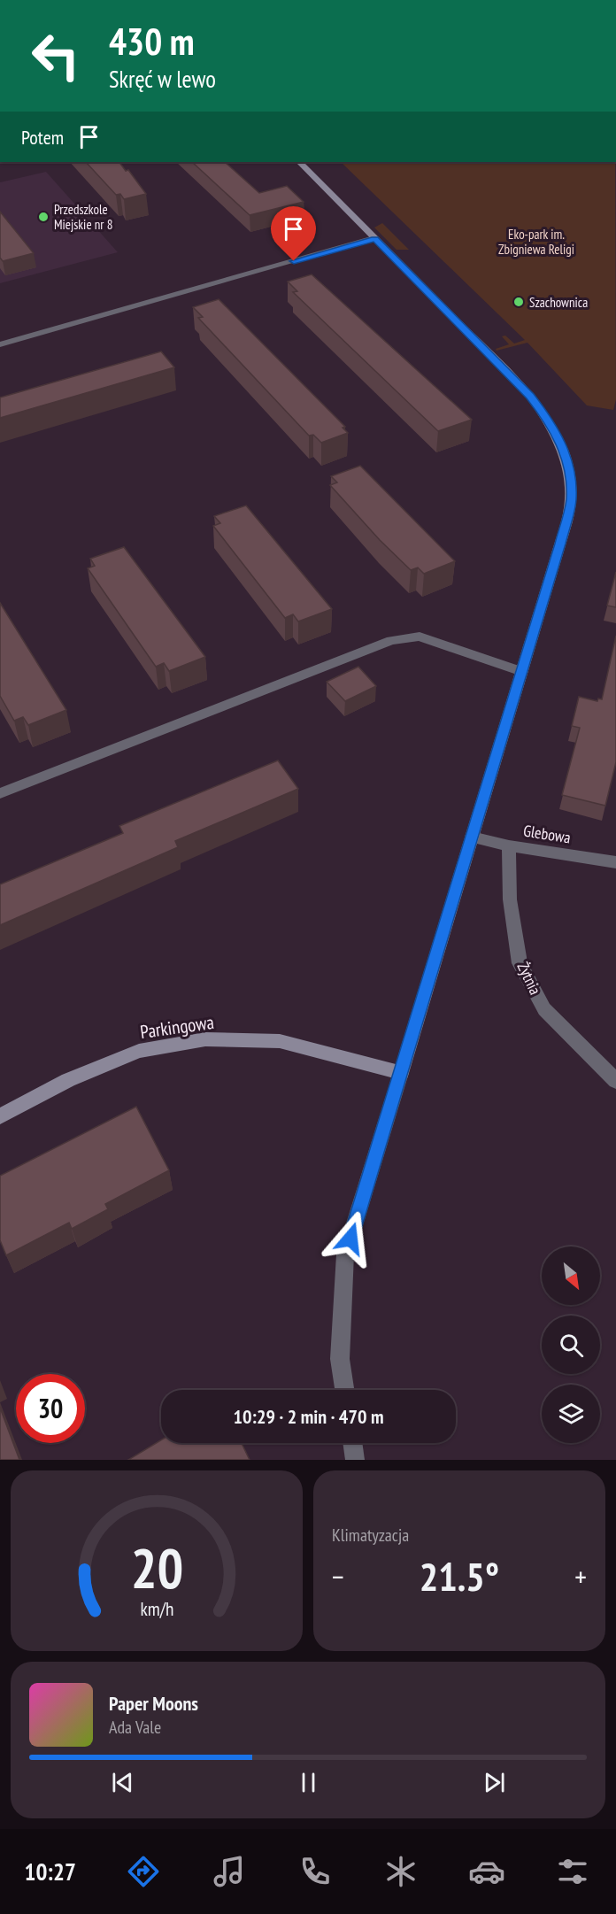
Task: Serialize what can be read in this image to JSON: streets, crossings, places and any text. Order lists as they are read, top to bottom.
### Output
{
  "streets": {
    "street": ["Glebowa", "Żytnia", "Parkingowa"]
  },
  "crossings": [
    ["Glebowa", "Żytnia"]
  ],
  "parks": ["Eko-park im. Zbigniewa Religi"],
  "places": ["Przedszkole Miejskie nr 8", "Szachownica"],
  "north": "bottom right",
  "page": {
    "turn": ["430 m", "Skręć w lewo"],
    "then": "Potem",
    "limit": "30",
    "trip": "10:29 · 2 min · 470 m",
    "tile": "Klimatyzacja",
    "heat": ["−", "21.5°", "+"],
    "song": ["Paper Moons", "Ada Vale"],
    "tabs": "10:27",
    "gauge": ["20", "km/h"]
  }
}
